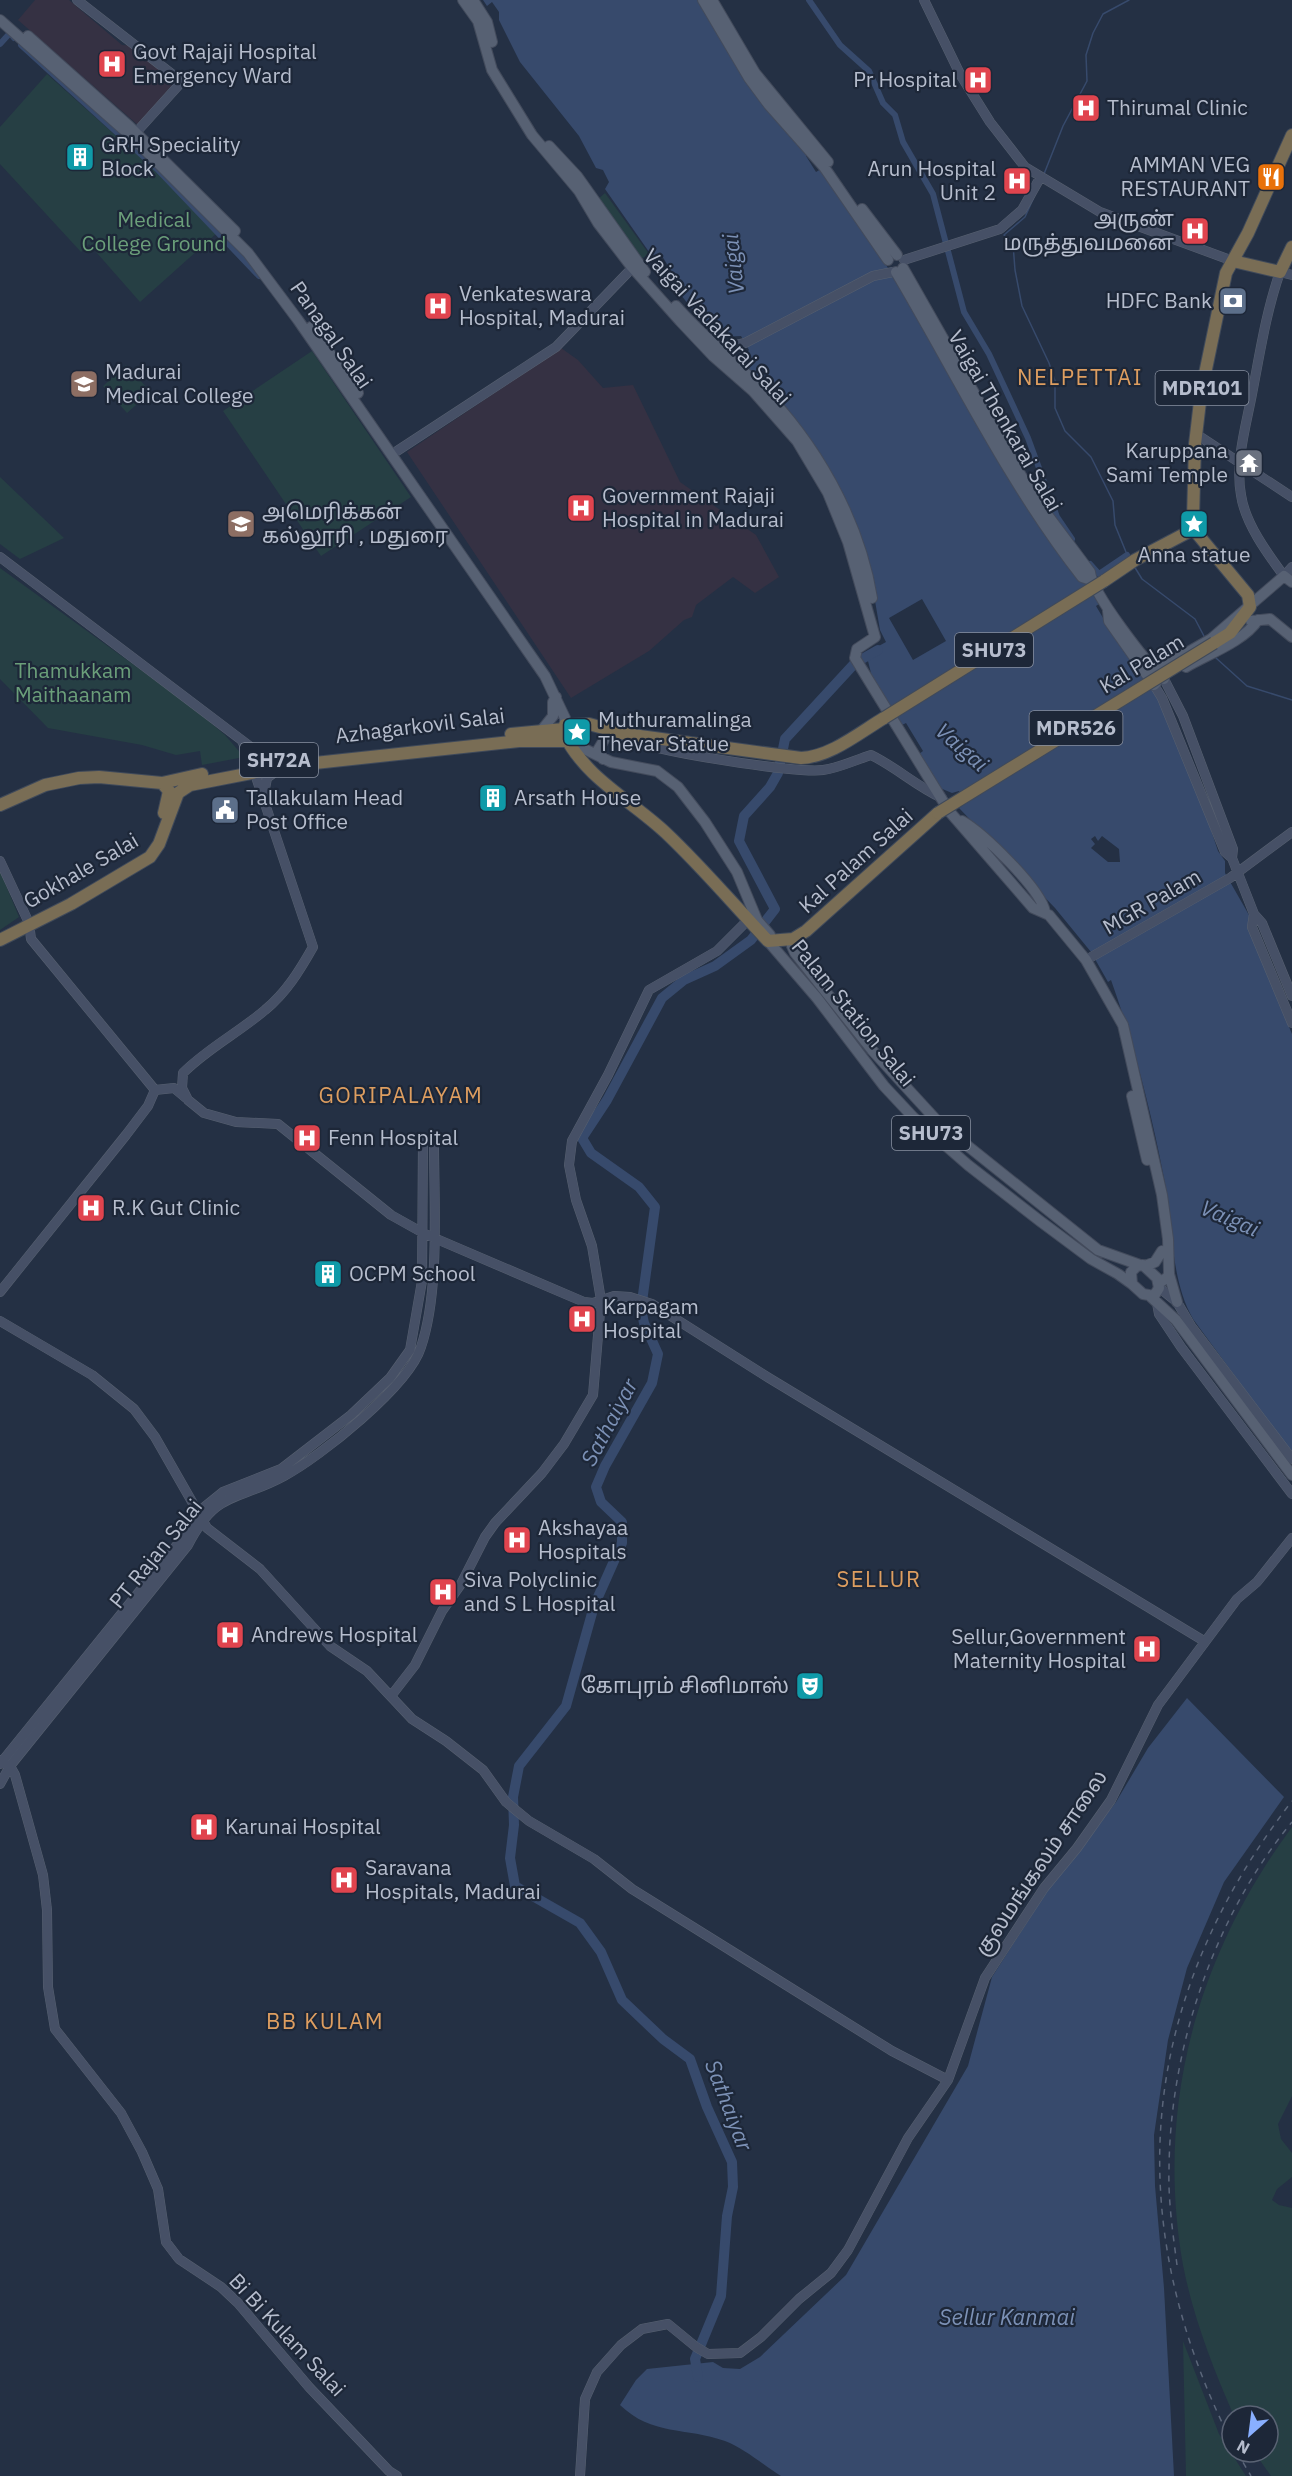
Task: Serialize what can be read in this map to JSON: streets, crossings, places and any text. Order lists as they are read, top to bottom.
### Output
{
  "streets": {
    "highway": [
      "MDR101",
      "SHU73",
      "Kal Palam",
      "Azhagarkovil Salai",
      "MDR526",
      "SH72A",
      "Kal Palam Salai",
      "Gokhale Salai",
      "Palam Station Salai"
    ],
    "main road": ["Vaigai Vadakarai Salai", "Panagal Salai", "Vaigai Thenkarai Salai"],
    "street": [
      "MGR Palam",
      "PT Rajan Salai",
      "குலமங்கலம் சாலை",
      "Bi Bi Kulam Salai"
    ]
  },
  "crossings": [
    ["Vaigai Vadakarai Salai", "SHU73"],
    ["Vaigai Vadakarai Salai", "MGR Palam"],
    ["Panagal Salai", "SHU73"],
    ["Panagal Salai", "Azhagarkovil Salai"],
    ["Panagal Salai", "Palam Station Salai"],
    ["MDR101", "SHU73"],
    ["Vaigai Thenkarai Salai", "MGR Palam"],
    ["SHU73", "Azhagarkovil Salai"],
    ["SHU73", "Palam Station Salai"],
    ["Kal Palam", "MDR526"],
    ["Kal Palam", "Kal Palam Salai"],
    ["Azhagarkovil Salai", "Gokhale Salai"],
    ["Azhagarkovil Salai", "Palam Station Salai"],
    ["Kal Palam Salai", "Palam Station Salai"],
    ["PT Rajan Salai", "Bi Bi Kulam Salai"]
  ],
  "districts": [
    "NELPETTAI",
    "GORIPALAYAM",
    "SELLUR",
    "BB KULAM"
  ],
  "water": ["Vaigai", "Sathaiyar", "Sellur Kanmai"],
  "parks": ["Medical College Ground", "Thamukkam Maithaanam"],
  "places": {
    "hospital": [
      "Govt Rajaji Hospital Emergency Ward",
      "Pr Hospital",
      "Thirumal Clinic",
      "Arun Hospital Unit 2",
      "அருண் மருத்துவமனை",
      "Venkateswara Hospital, Madurai",
      "Government Rajaji Hospital in Madurai",
      "Fenn Hospital",
      "R.K Gut Clinic",
      "Karpagam Hospital",
      "Akshayaa Hospitals",
      "Siva Polyclinic and S L Hospital",
      "Andrews Hospital",
      "Sellur,Government Maternity Hospital",
      "Karunai Hospital",
      "Saravana Hospitals, Madurai"
    ],
    "building": ["GRH Speciality Block", "Arsath House", "OCPM School"],
    "restaurant": ["AMMAN VEG RESTAURANT"],
    "bank": ["HDFC Bank"],
    "school or university": ["Madurai Medical College", "அமெரிக்கன் கல்லூரி , மதுரை"],
    "temple": ["Karuppana Sami Temple"],
    "place": ["Anna statue", "Muthuramalinga Thevar Statue"],
    "public building": ["Tallakulam Head Post Office"],
    "theatre": ["கோபுரம் சினிமாஸ்"]
  },
  "north": "bottom left"
}
